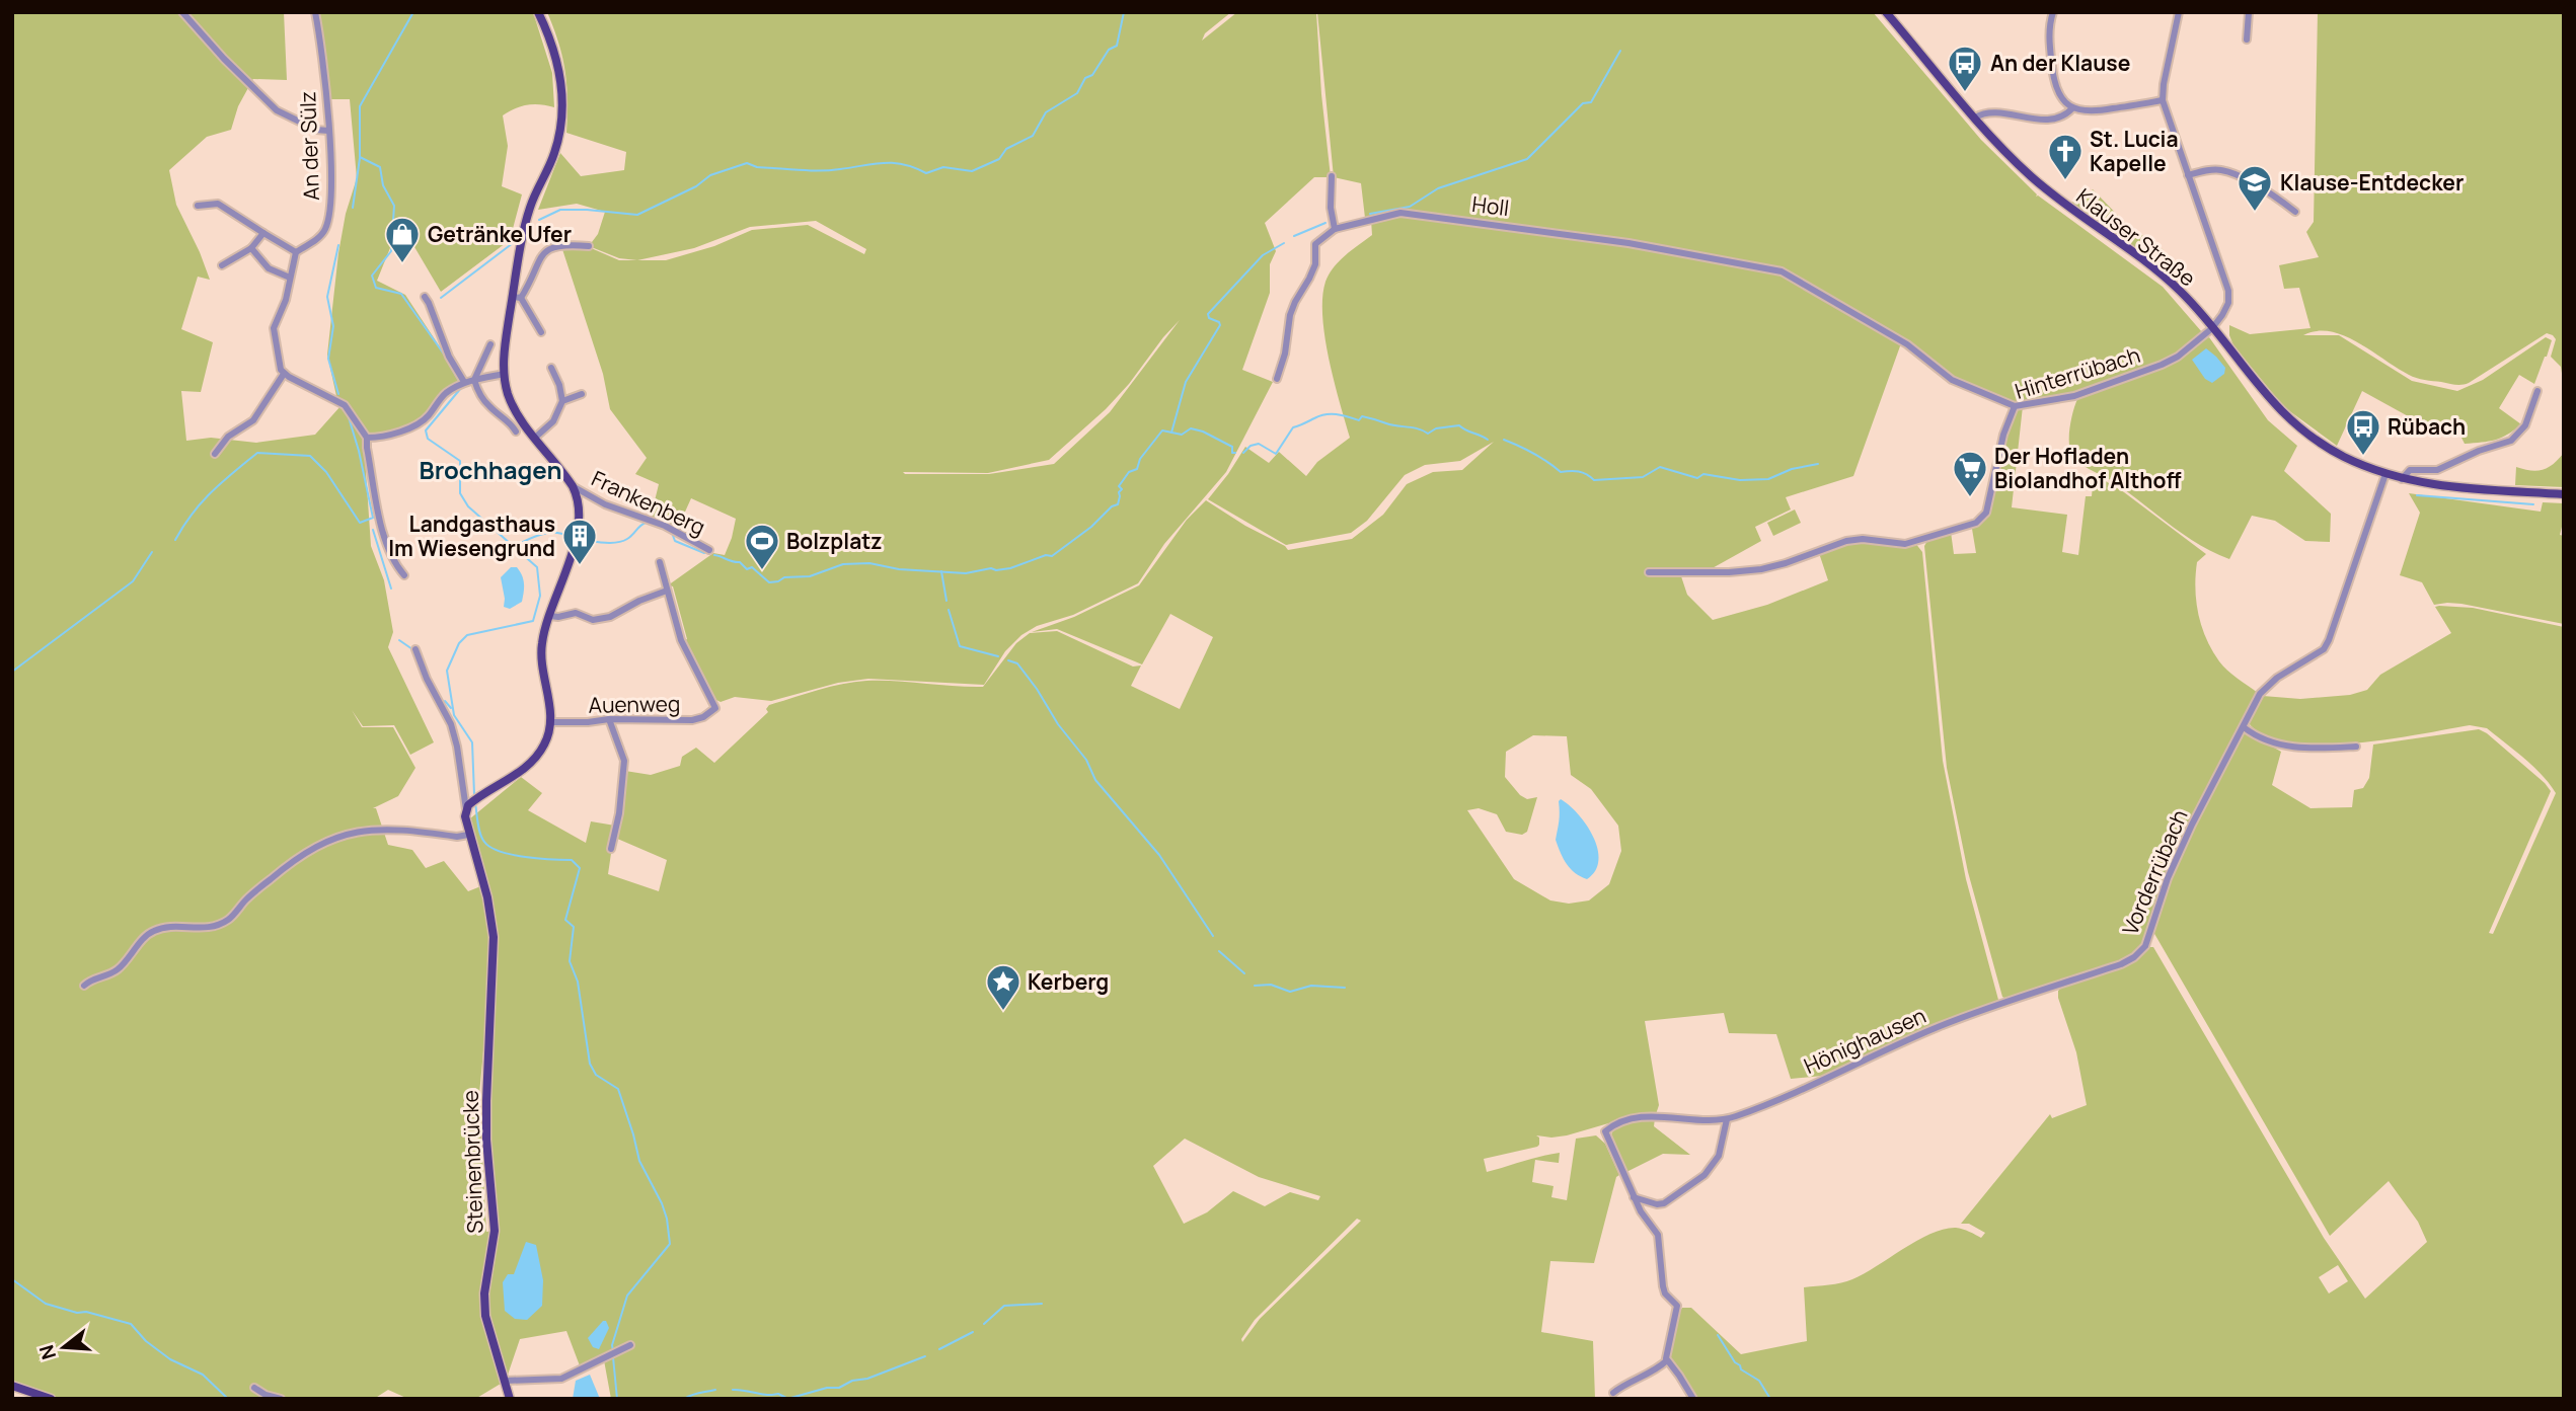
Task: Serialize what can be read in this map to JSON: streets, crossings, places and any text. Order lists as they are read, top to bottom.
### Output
{
  "streets": {
    "main road": ["Klauser Straße", "Steinenbrücke"],
    "street": [
      "An der Sülz",
      "Holl",
      "Hinterrübach",
      "Frankenberg",
      "Auenweg",
      "Vorderrübach",
      "Hönighausen"
    ]
  },
  "crossings": [
    ["Holl", "Hinterrübach"],
    ["Klauser Straße", "Hinterrübach"],
    ["Klauser Straße", "Vorderrübach"],
    ["Vorderrübach", "Hönighausen"]
  ],
  "districts": ["Brochhagen"],
  "places": {
    "bus stop": ["An der Klause", "Rübach"],
    "church": ["St. Lucia Kapelle"],
    "school or university": ["Klause-Entdecker"],
    "shop": ["Getränke Ufer"],
    "supermarket": ["Der Hofladen Biolandhof Althoff"],
    "building": ["Landgasthaus Im Wiesengrund"],
    "sports": ["Bolzplatz"],
    "place": ["Kerberg"]
  },
  "north": "left"
}
